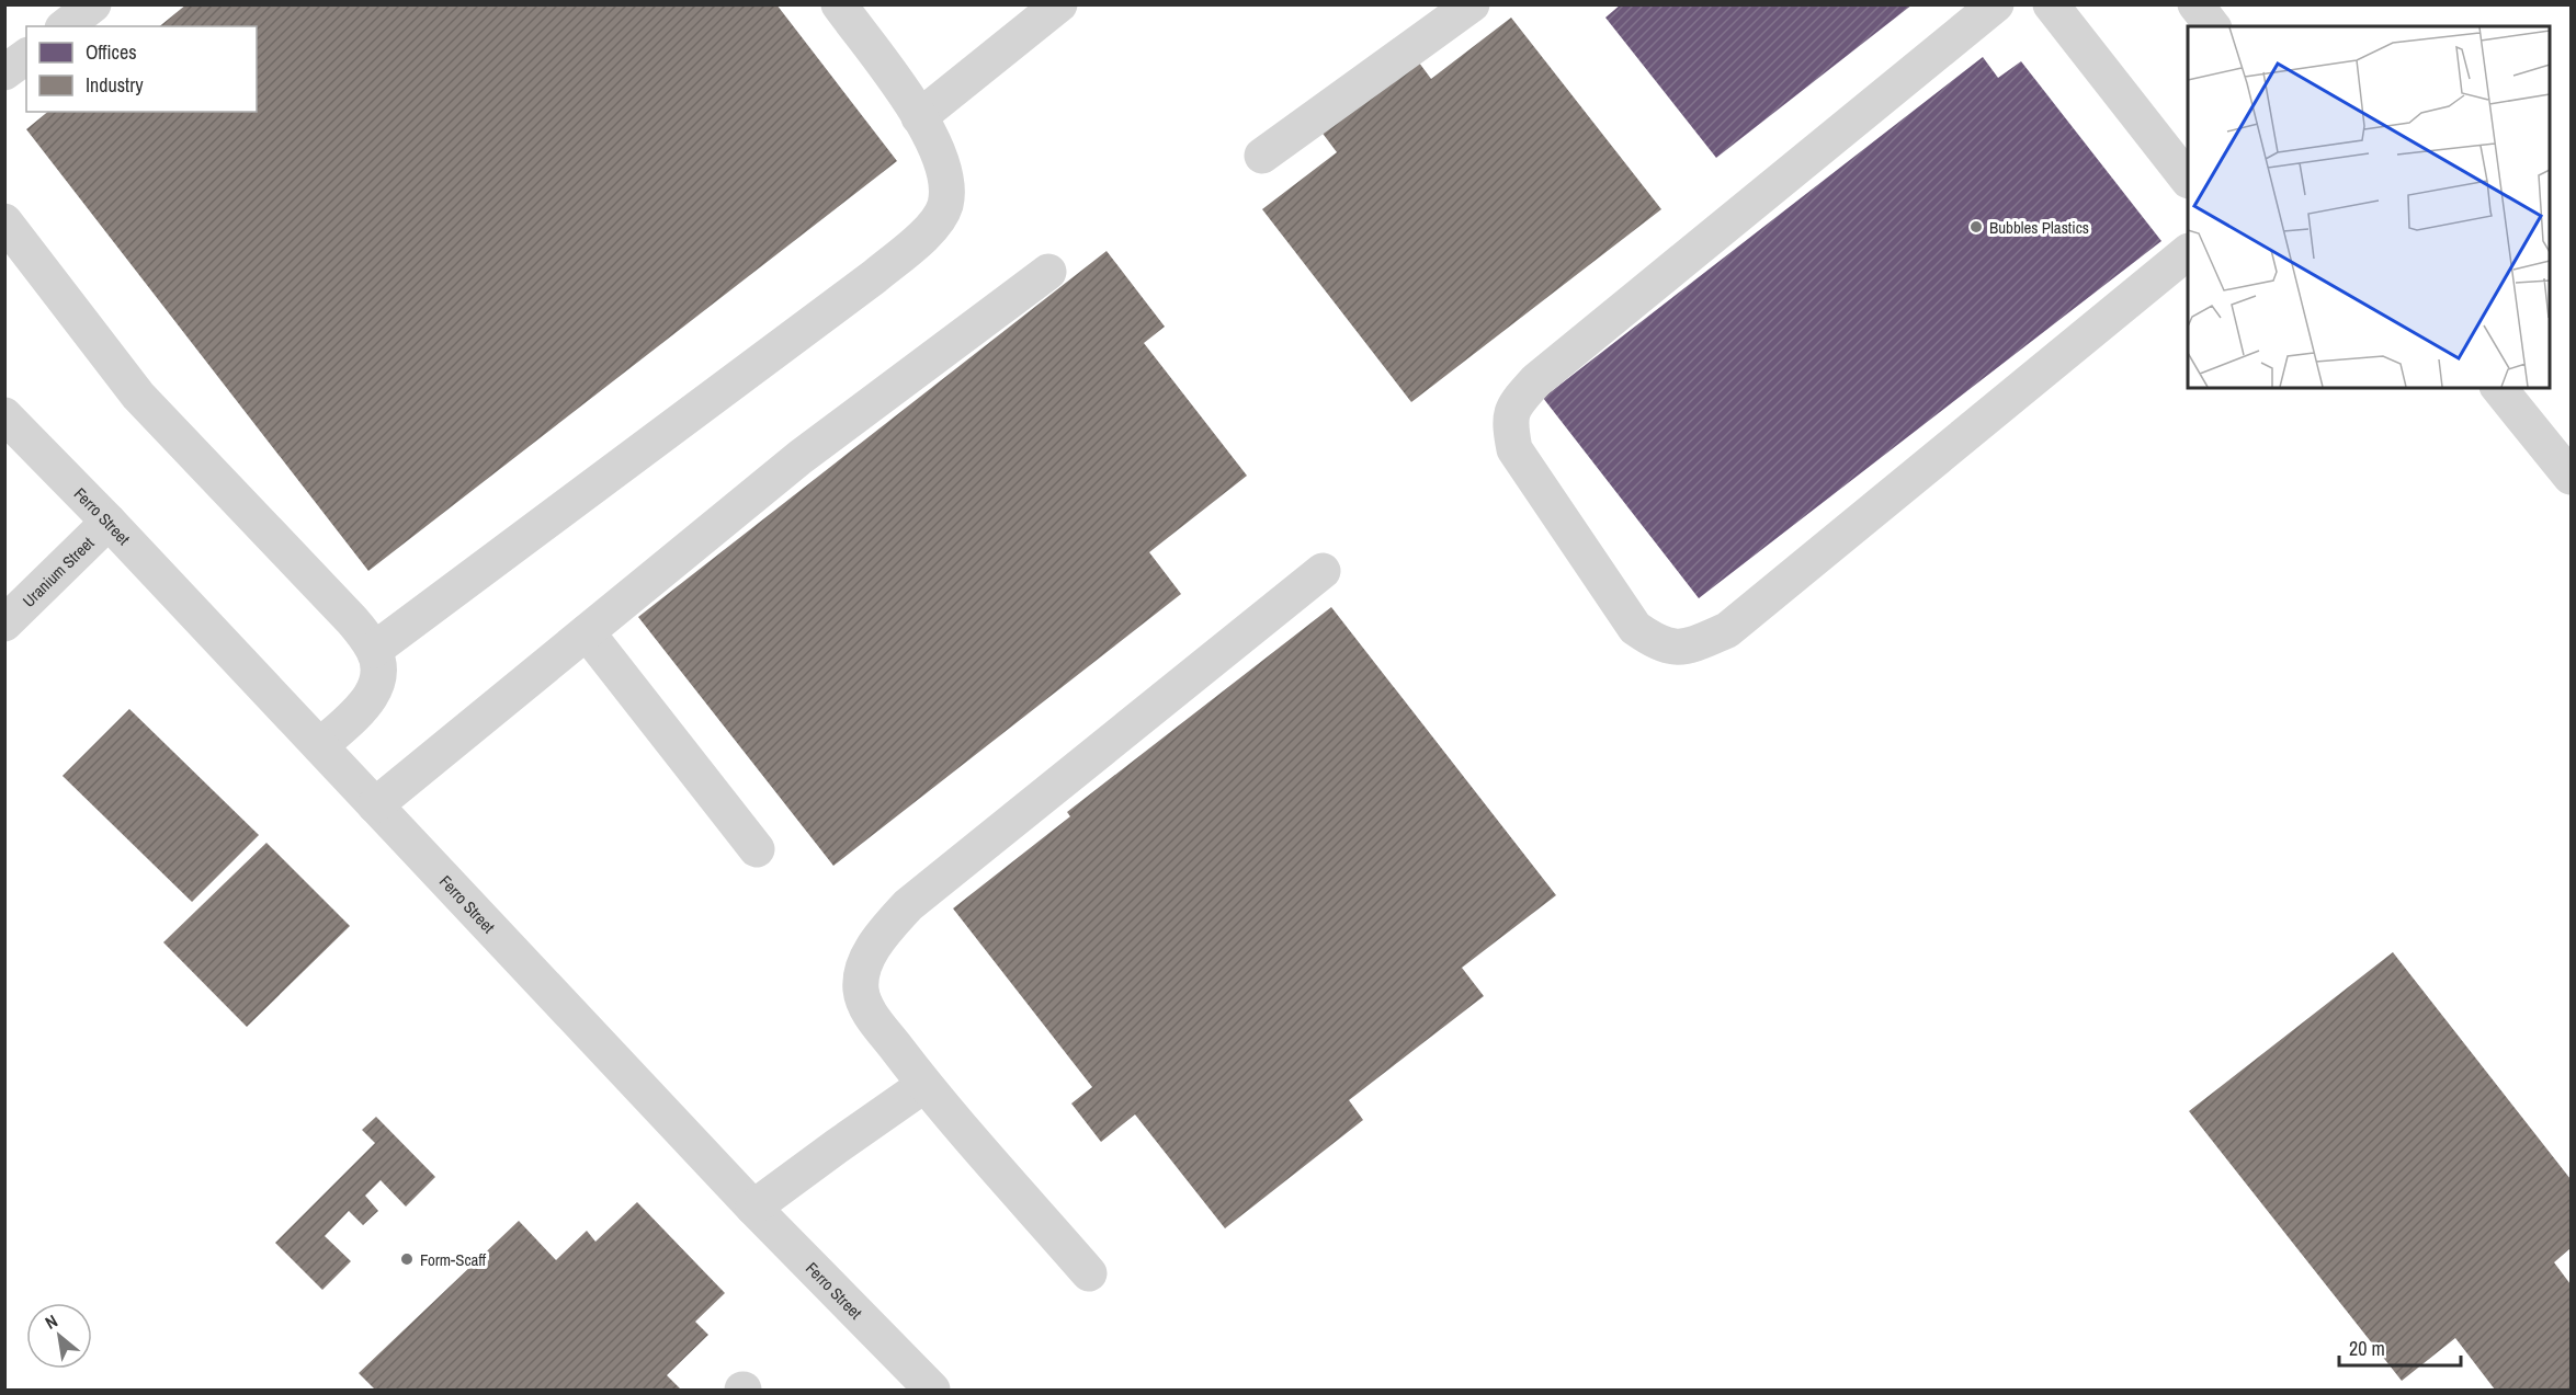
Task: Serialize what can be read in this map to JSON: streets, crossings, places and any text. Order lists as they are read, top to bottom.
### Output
{
  "streets": {
    "street": ["Ferro Street", "Uranium Street"]
  },
  "crossings": [
    ["Ferro Street", "Uranium Street"]
  ],
  "places": ["Bubbles Plastics", "Form-Scaff"],
  "legend": ["Offices", "Industry"],
  "scale_bar": "20 m",
  "north": "top left"
}
